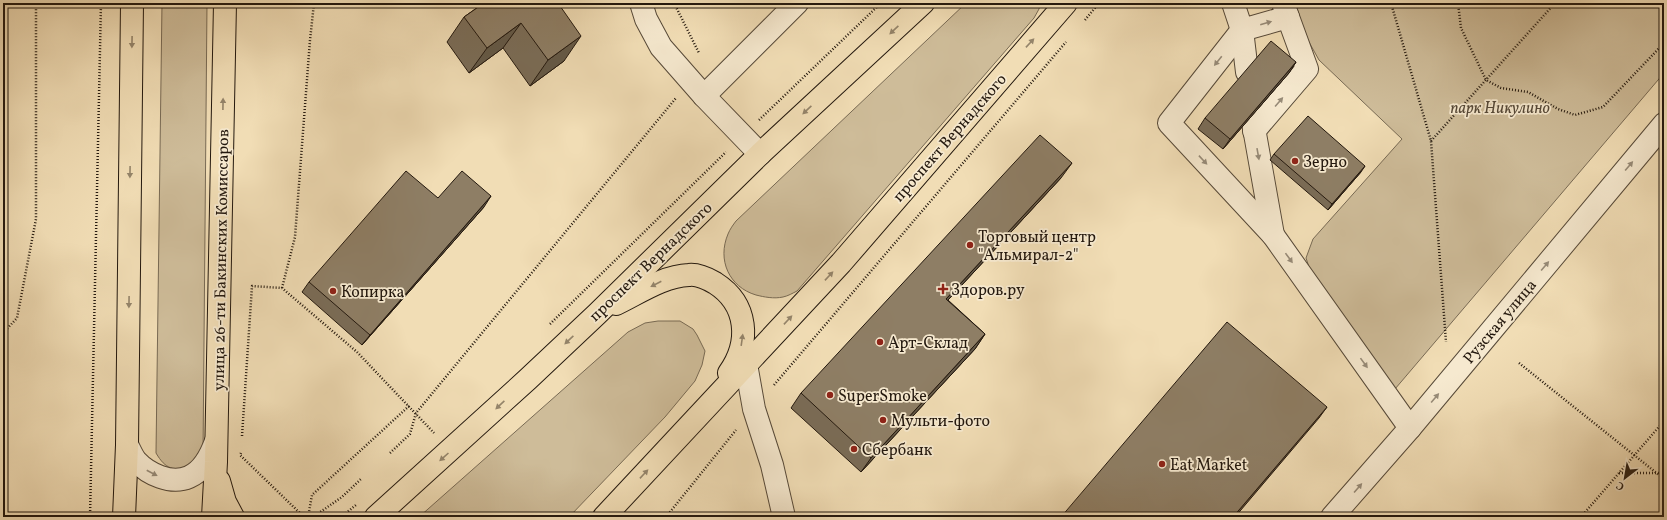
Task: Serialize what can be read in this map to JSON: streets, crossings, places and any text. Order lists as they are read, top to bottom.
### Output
{
  "streets": {
    "main road": ["проспект Вернадского", "улица 26-ти Бакинских Комиссаров"],
    "street": ["Рузская улица"]
  },
  "one_way": ["Рузская улица"],
  "parks": ["парк Никулино"],
  "places": {
    "other": [
      "Зерно",
      "Торговый центр \"Альмирал-2\"",
      "Копирка",
      "Арт-Склад",
      "SuperSmoke",
      "Мульти-фото",
      "Сбербанк",
      "Eat Market"
    ],
    "health": ["Здоров.ру"]
  },
  "north": "bottom left"
}
